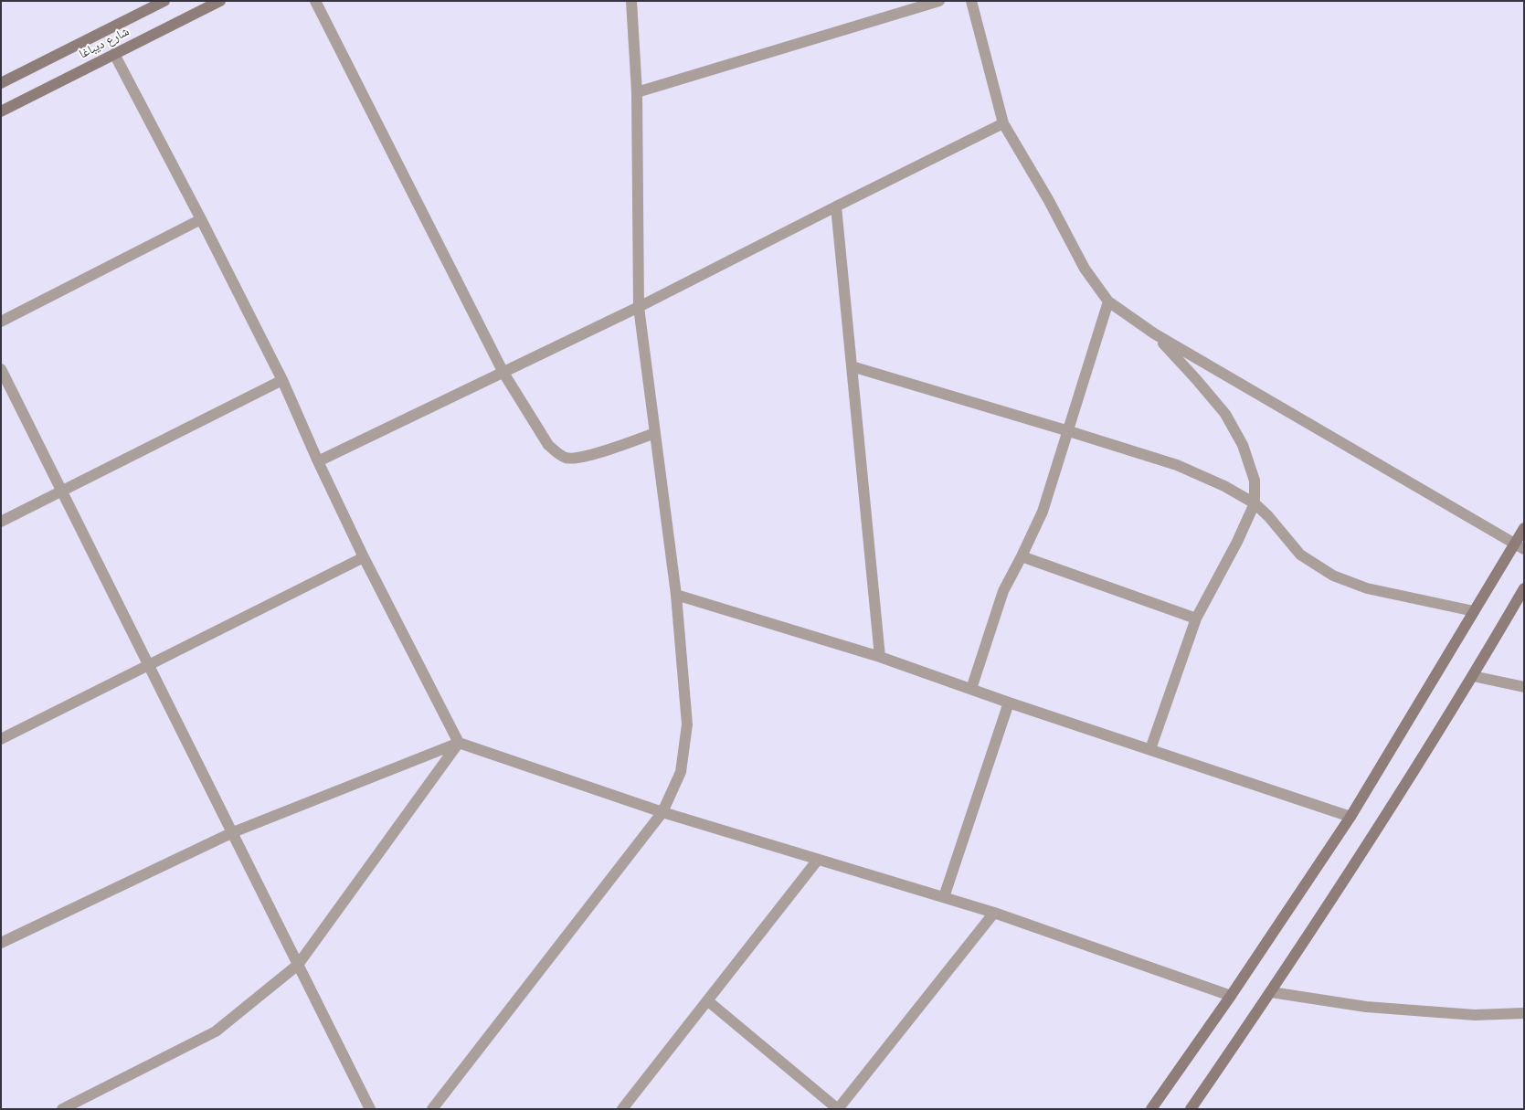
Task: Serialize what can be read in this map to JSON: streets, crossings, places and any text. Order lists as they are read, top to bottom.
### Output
{
  "streets": {
    "main road": ["شارع ديباغا"]
  }
}
